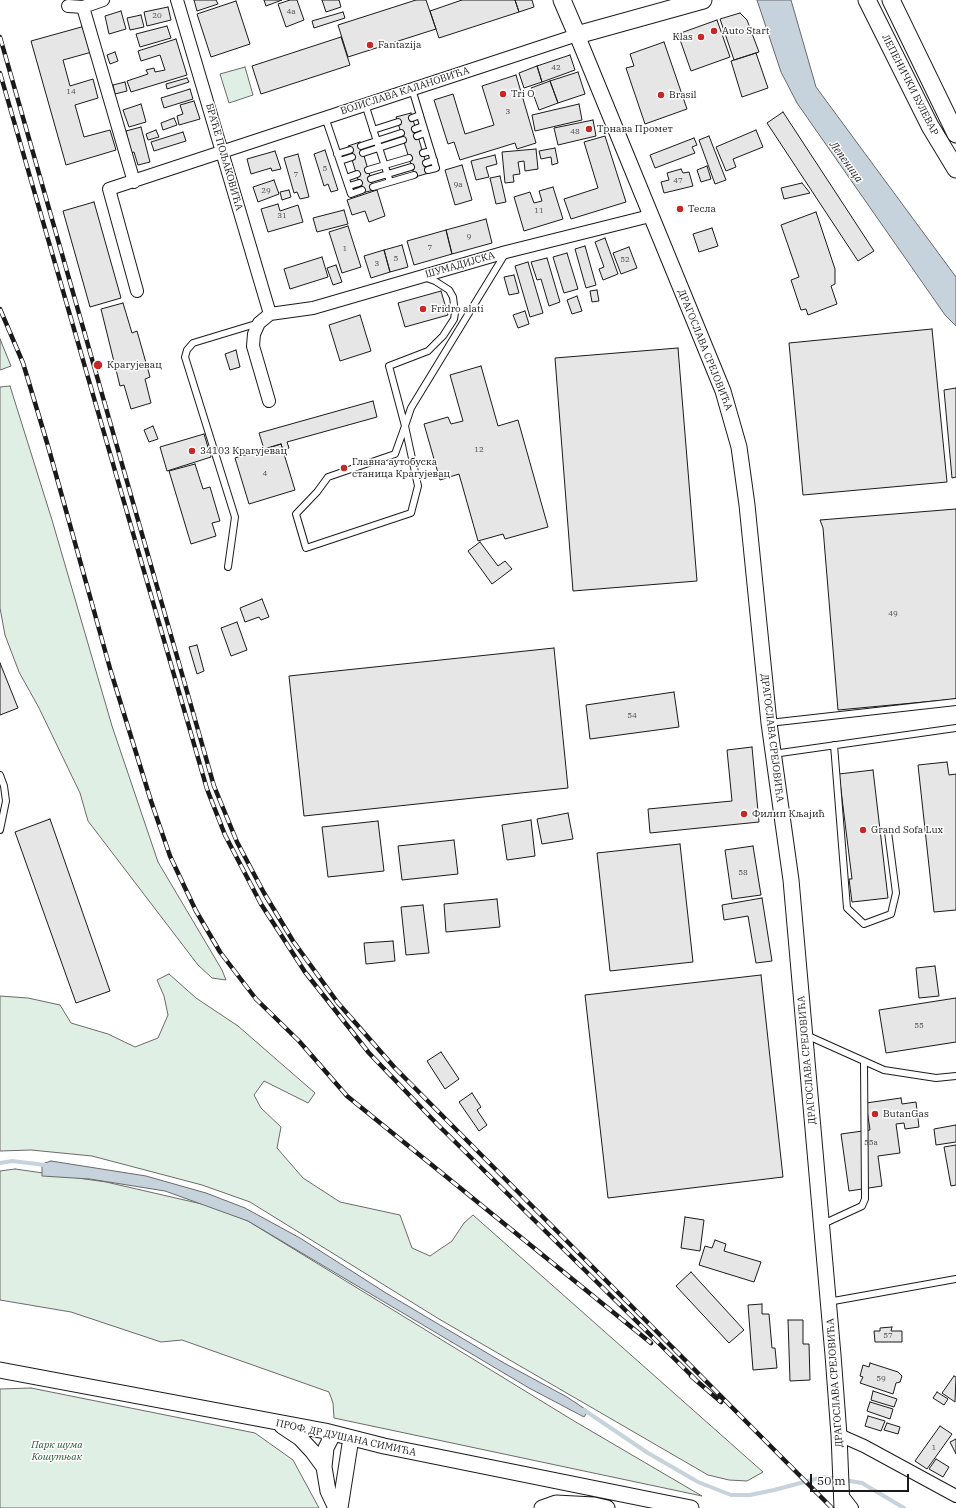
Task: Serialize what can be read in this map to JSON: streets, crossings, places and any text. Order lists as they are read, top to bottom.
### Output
{
  "streets": {
    "main road": ["ЛЕПЕНИЧКИ БУЛЕВАР", "ВОЈИСЛАВА КАЛАНОВИЋА", "ДРАГОСЛАВА СРЕЈОВИЋА"],
    "street": ["БРАЋЕ ПОЉАКОВИЋА", "ШУМАДИЈСКА", "ПРОФ. ДР ДУШАНА СИМИЋА"]
  },
  "crossings": [
    ["ВОЈИСЛАВА КАЛАНОВИЋА", "БРАЋЕ ПОЉАКОВИЋА"],
    ["ВОЈИСЛАВА КАЛАНОВИЋА", "ДРАГОСЛАВА СРЕЈОВИЋА"],
    ["БРАЋЕ ПОЉАКОВИЋА", "ШУМАДИЈСКА"],
    ["ШУМАДИЈСКА", "ДРАГОСЛАВА СРЕЈОВИЋА"]
  ],
  "water": ["Лепеница"],
  "parks": ["Парк шума Кошутњак"],
  "places": [
    "Auto Start",
    "Klas",
    "Fantazija",
    "Tri O",
    "Brasil",
    "Трнава Промет",
    "Тесла",
    "Fridro alati",
    "Крагујевац",
    "34103 Крагујевац",
    "Главна аутобуска станица Крагујевац",
    "Филип Кљајић",
    "Grand Sofa Lux",
    "ButanGas"
  ],
  "house_numbers": [
    "4a",
    "20",
    "42",
    "14",
    "3",
    "48",
    "5",
    "7",
    "47",
    "9a",
    "29",
    "11",
    "31",
    "9",
    "7",
    "1",
    "5",
    "52",
    "3",
    "12",
    "4",
    "49",
    "54",
    "58",
    "55",
    "55a",
    "57",
    "59",
    "1"
  ],
  "scale_bar": "50 m"
}
